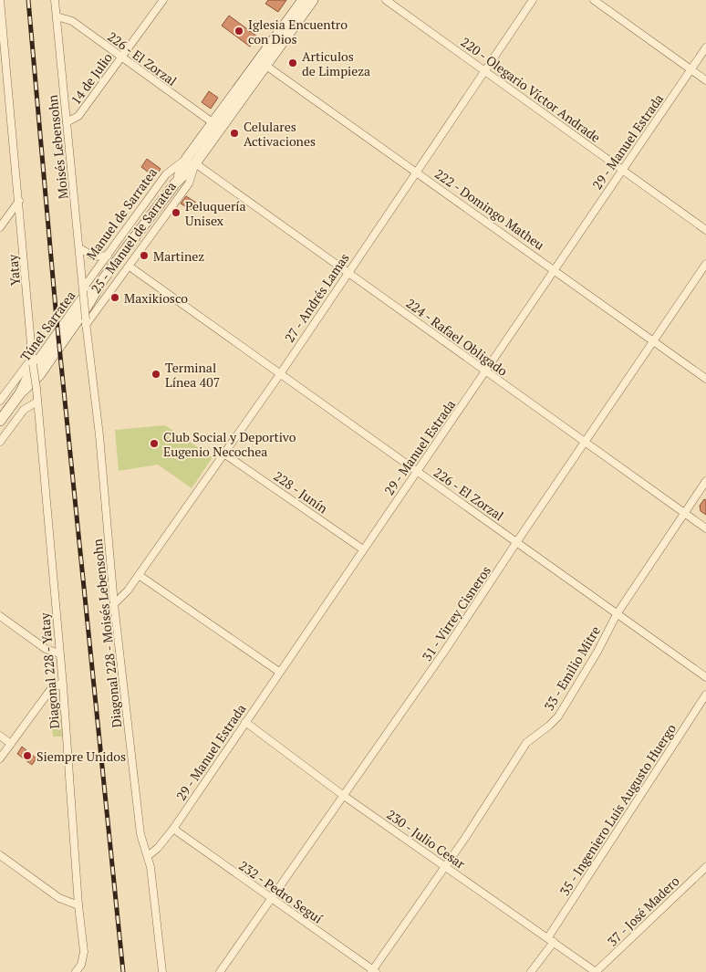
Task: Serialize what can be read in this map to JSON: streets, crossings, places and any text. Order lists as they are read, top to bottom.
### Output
{
  "streets": {
    "main road": ["Manuel de Sarratea", "25 - Manuel de Sarratea", "Túnel Sarratea"],
    "street": [
      "226 - El Zorzal",
      "14 de Julio",
      "220 - Olegario Víctor Andrade",
      "29 - Manuel Estrada",
      "Moisés Lebensohn",
      "222 - Domingo Matheu",
      "Yatay",
      "27 - Andrés Lamas",
      "224 - Rafael Obligado",
      "228 - Junín",
      "31 - Virrey Cisneros",
      "Diagonal 228 - Moisés Lebensohn",
      "33 - Emilio Mitre",
      "Diagonal 228 - Yatay",
      "35 - Ingeniero Luis Augusto Huergo",
      "230 - Julio Cesar",
      "232 - Pedro Seguí",
      "37 - José Madero"
    ]
  },
  "crossings": [
    ["226 - El Zorzal", "14 de Julio"],
    ["226 - El Zorzal", "29 - Manuel Estrada"],
    ["226 - El Zorzal", "Moisés Lebensohn"],
    ["226 - El Zorzal", "Manuel de Sarratea"],
    ["226 - El Zorzal", "25 - Manuel de Sarratea"],
    ["226 - El Zorzal", "27 - Andrés Lamas"],
    ["226 - El Zorzal", "31 - Virrey Cisneros"],
    ["226 - El Zorzal", "33 - Emilio Mitre"],
    ["14 de Julio", "Moisés Lebensohn"],
    ["220 - Olegario Víctor Andrade", "29 - Manuel Estrada"],
    ["220 - Olegario Víctor Andrade", "27 - Andrés Lamas"],
    ["29 - Manuel Estrada", "222 - Domingo Matheu"],
    ["29 - Manuel Estrada", "224 - Rafael Obligado"],
    ["29 - Manuel Estrada", "228 - Junín"],
    ["29 - Manuel Estrada", "Diagonal 228 - Moisés Lebensohn"],
    ["29 - Manuel Estrada", "230 - Julio Cesar"],
    ["29 - Manuel Estrada", "232 - Pedro Seguí"],
    ["Moisés Lebensohn", "Manuel de Sarratea"],
    ["Moisés Lebensohn", "Diagonal 228 - Moisés Lebensohn"],
    ["222 - Domingo Matheu", "Manuel de Sarratea"],
    ["222 - Domingo Matheu", "25 - Manuel de Sarratea"],
    ["222 - Domingo Matheu", "27 - Andrés Lamas"],
    ["222 - Domingo Matheu", "31 - Virrey Cisneros"],
    ["Manuel de Sarratea", "25 - Manuel de Sarratea"],
    ["Manuel de Sarratea", "Túnel Sarratea"],
    ["Manuel de Sarratea", "224 - Rafael Obligado"],
    ["Manuel de Sarratea", "Diagonal 228 - Moisés Lebensohn"],
    ["25 - Manuel de Sarratea", "224 - Rafael Obligado"],
    ["25 - Manuel de Sarratea", "Diagonal 228 - Moisés Lebensohn"],
    ["Yatay", "Diagonal 228 - Yatay"],
    ["27 - Andrés Lamas", "224 - Rafael Obligado"],
    ["27 - Andrés Lamas", "228 - Junín"],
    ["27 - Andrés Lamas", "Diagonal 228 - Moisés Lebensohn"],
    ["224 - Rafael Obligado", "31 - Virrey Cisneros"],
    ["224 - Rafael Obligado", "33 - Emilio Mitre"],
    ["31 - Virrey Cisneros", "230 - Julio Cesar"],
    ["31 - Virrey Cisneros", "232 - Pedro Seguí"],
    ["33 - Emilio Mitre", "230 - Julio Cesar"],
    ["33 - Emilio Mitre", "232 - Pedro Seguí"],
    ["35 - Ingeniero Luis Augusto Huergo", "230 - Julio Cesar"],
    ["230 - Julio Cesar", "37 - José Madero"]
  ],
  "places": [
    "Iglesia Encuentro con Dios",
    "Articulos de Limpieza",
    "Celulares Activaciones",
    "Peluquería Unisex",
    "Martinez",
    "Maxikiosco",
    "Terminal Línea 407",
    "Club Social y Deportivo Eugenio Necochea",
    "Siempre Unidos"
  ]
}
